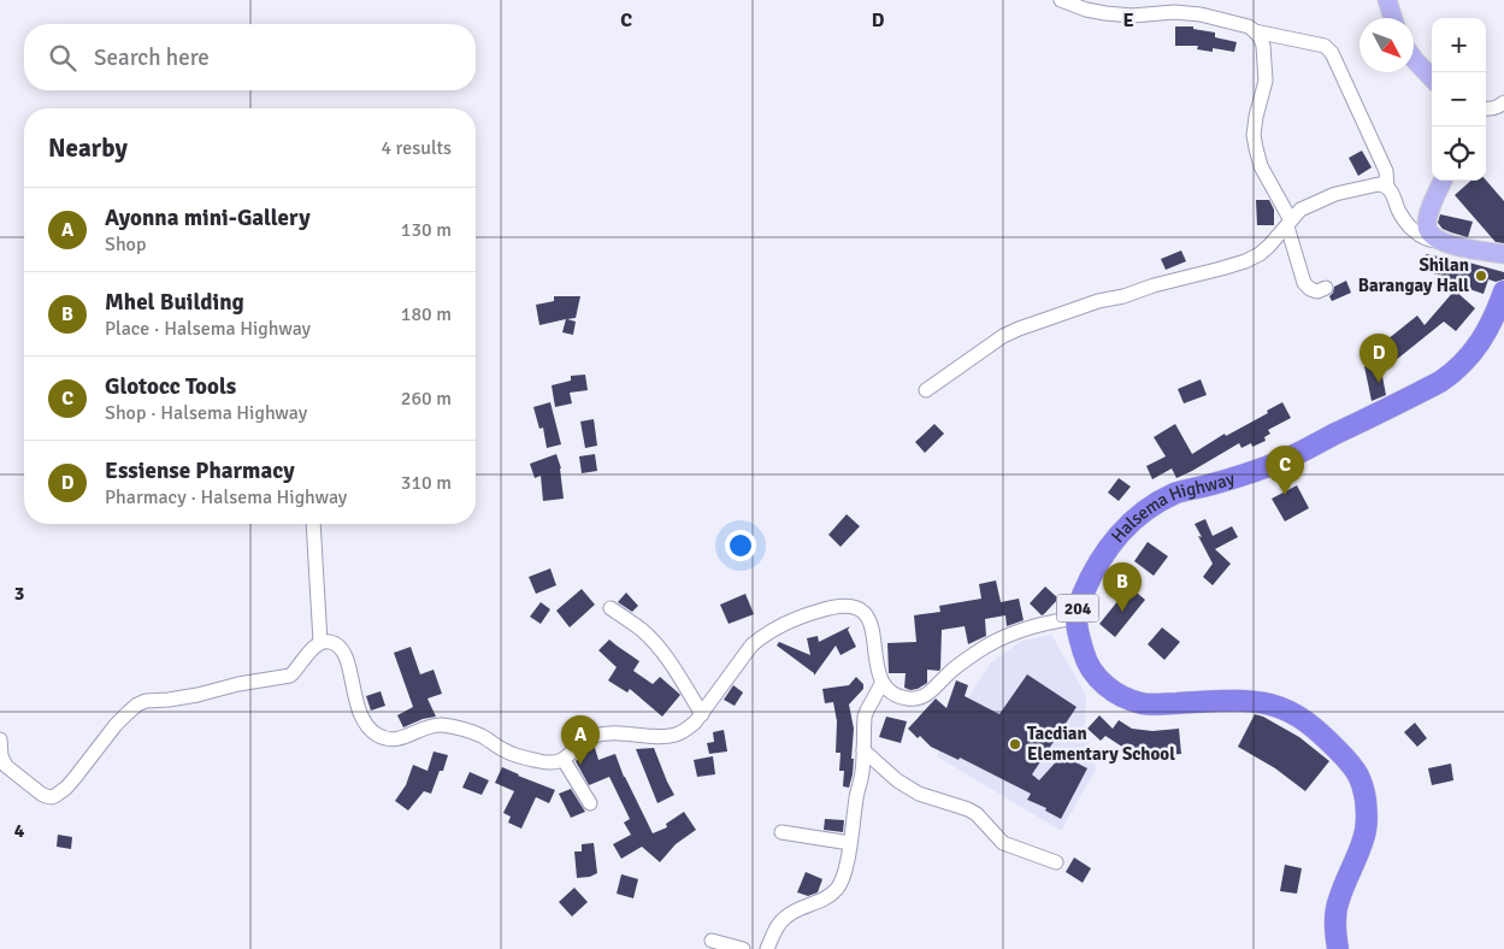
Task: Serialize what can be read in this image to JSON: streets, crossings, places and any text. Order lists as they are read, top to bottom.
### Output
{
  "streets": {
    "highway": ["Halsema Highway", "204"]
  },
  "places": ["Shilan Barangay Hall", "Tacdian Elementary School"],
  "north": "bottom right",
  "page": {
    "map_buttons": ["+", "−"],
    "search": "Search here",
    "heading": ["Nearby", "4 results"],
    "list": [
      {
        "mark": "A",
        "name": "Ayonna mini-Gallery",
        "note": "Shop",
        "value": "130 m"
      },
      {
        "mark": "B",
        "name": "Mhel Building",
        "note": "Place · Halsema Highway",
        "value": "180 m"
      },
      {
        "mark": "C",
        "name": "Glotocc Tools",
        "note": "Shop · Halsema Highway",
        "value": "260 m"
      },
      {
        "mark": "D",
        "name": "Essiense Pharmacy",
        "note": "Pharmacy · Halsema Highway",
        "value": "310 m"
      }
    ],
    "pins": [
      "D",
      "C",
      "B",
      "A"
    ]
  },
  "grid": {
    "columns": ["C", "D", "E"],
    "rows": ["3", "4"]
  }
}
